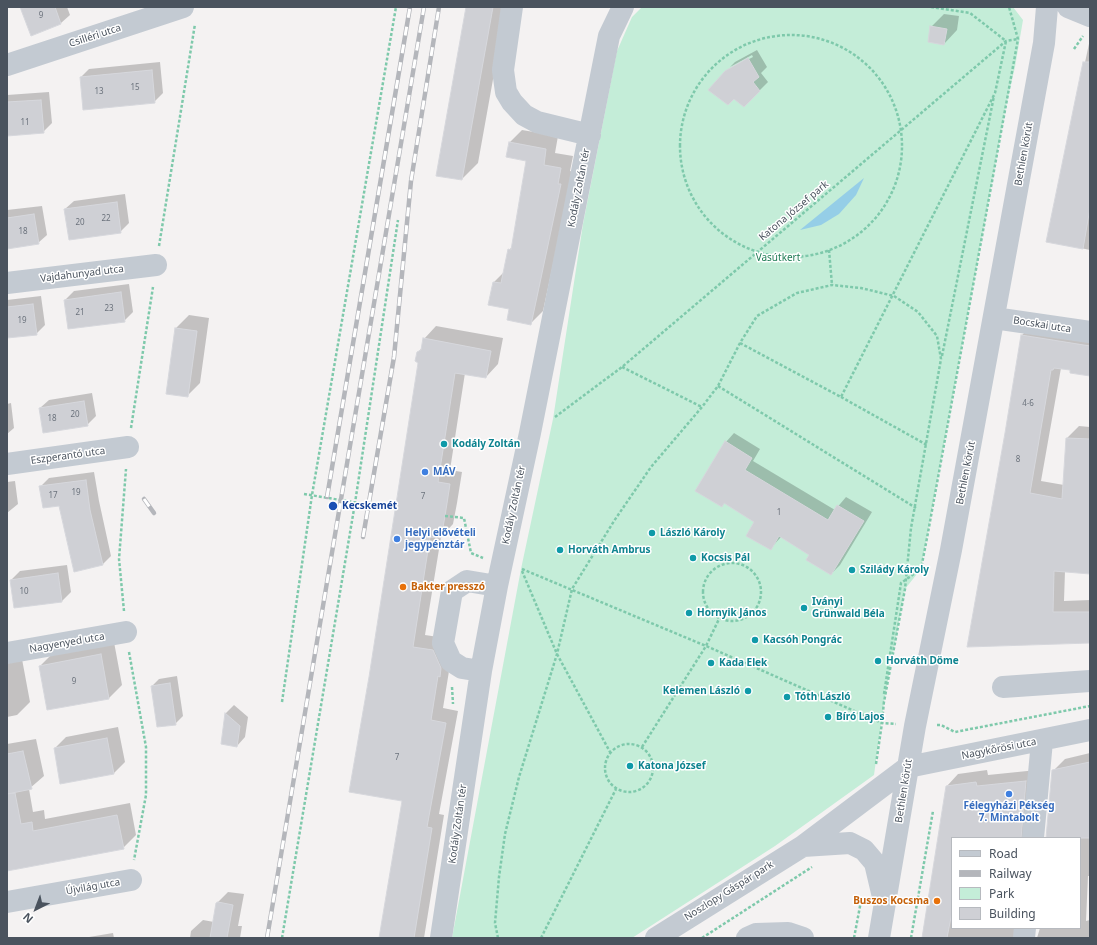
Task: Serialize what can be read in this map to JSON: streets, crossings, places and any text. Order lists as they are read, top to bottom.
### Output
{
  "streets": {
    "street": [
      "Csilléri utca",
      "Bethlen körút",
      "Kodály Zoltán tér",
      "Vajdahunyad utca",
      "Bocskai utca",
      "Eszperantó utca",
      "Nagyenyed utca",
      "Nagykőrösi utca",
      "Újvilág utca",
      "Noszlopy Gáspár park"
    ],
    "path": ["Katona József park"]
  },
  "crossings": [
    ["Bethlen körút", "Bocskai utca"],
    ["Bethlen körút", "Nagykőrösi utca"],
    ["Bethlen körút", "Noszlopy Gáspár park"],
    ["Nagykőrösi utca", "Noszlopy Gáspár park"]
  ],
  "parks": ["Vasútkert"],
  "places": [
    "Kodály Zoltán",
    "MÁV",
    "Kecskemét",
    "László Károly",
    "Helyi elővételi jegypénztár",
    "Horváth Ambrus",
    "Kocsis Pál",
    "Szilády Károly",
    "Bakter presszó",
    "Iványi Grünwald Béla",
    "Hornyik János",
    "Kacsóh Pongrác",
    "Horváth Döme",
    "Kada Elek",
    "Kelemen László",
    "Tóth László",
    "Bíró Lajos",
    "Katona József",
    "Félegyházi Pékség 7. Mintabolt",
    "Buszos Kocsma"
  ],
  "house_numbers": [
    "9",
    "15",
    "13",
    "11",
    "22",
    "20",
    "18",
    "23",
    "21",
    "19",
    "4-6",
    "20",
    "18",
    "8",
    "19",
    "17",
    "7",
    "1",
    "10",
    "9",
    "7"
  ],
  "legend": [
    "Road",
    "Railway",
    "Park",
    "Building"
  ],
  "north": "bottom left"
}
